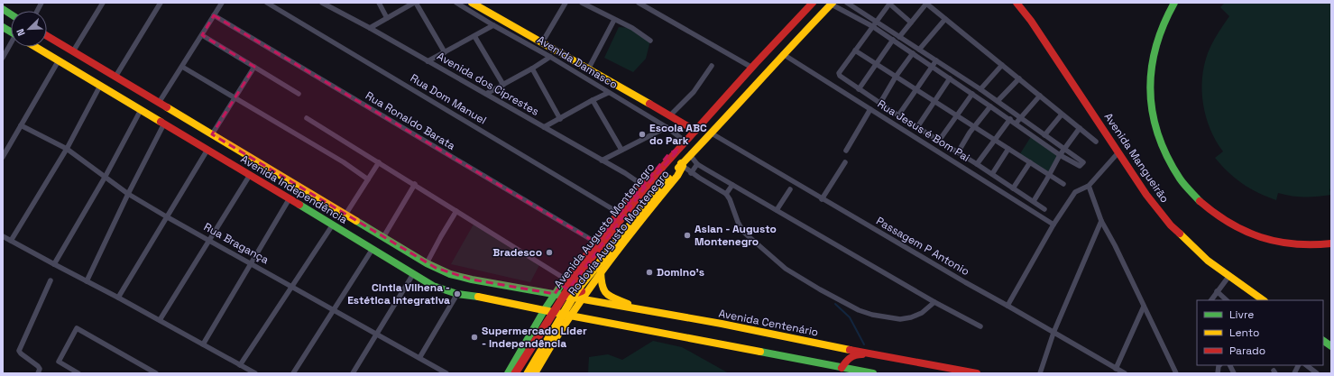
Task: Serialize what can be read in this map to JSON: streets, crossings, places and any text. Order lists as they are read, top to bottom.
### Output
{
  "streets": {
    "main road": [
      "Avenida Damasco",
      "Avenida Mangueirão",
      "Avenida Independência",
      "Avenida Augusto Montenegro",
      "Rodovia Augusto Montenegro",
      "Avenida Centenário"
    ],
    "street": [
      "Avenida dos Ciprestes",
      "Rua Dom Manuel",
      "Rua Ronaldo Barata",
      "Rua Jesus é Bom Pai",
      "Rua Bragança",
      "Passagem P Antonio"
    ]
  },
  "crossings": [
    ["Avenida Damasco", "Rodovia Augusto Montenegro"],
    ["Avenida dos Ciprestes", "Rodovia Augusto Montenegro"],
    ["Rua Dom Manuel", "Rodovia Augusto Montenegro"],
    ["Rua Ronaldo Barata", "Rodovia Augusto Montenegro"],
    ["Rua Jesus é Bom Pai", "Rodovia Augusto Montenegro"],
    ["Avenida Independência", "Rodovia Augusto Montenegro"],
    ["Avenida Independência", "Avenida Centenário"],
    ["Avenida Augusto Montenegro", "Rodovia Augusto Montenegro"],
    ["Rodovia Augusto Montenegro", "Passagem P Antonio"],
    ["Rodovia Augusto Montenegro", "Avenida Centenário"]
  ],
  "places": [
    "Escola ABC do Park",
    "Aslan - Augusto Montenegro",
    "Bradesco",
    "Domino's",
    "Cintia Vilhena - Estética Integrativa",
    "Supermercado Líder - Independência"
  ],
  "legend": ["Livre", "Lento", "Parado"],
  "north": "bottom left"
}
